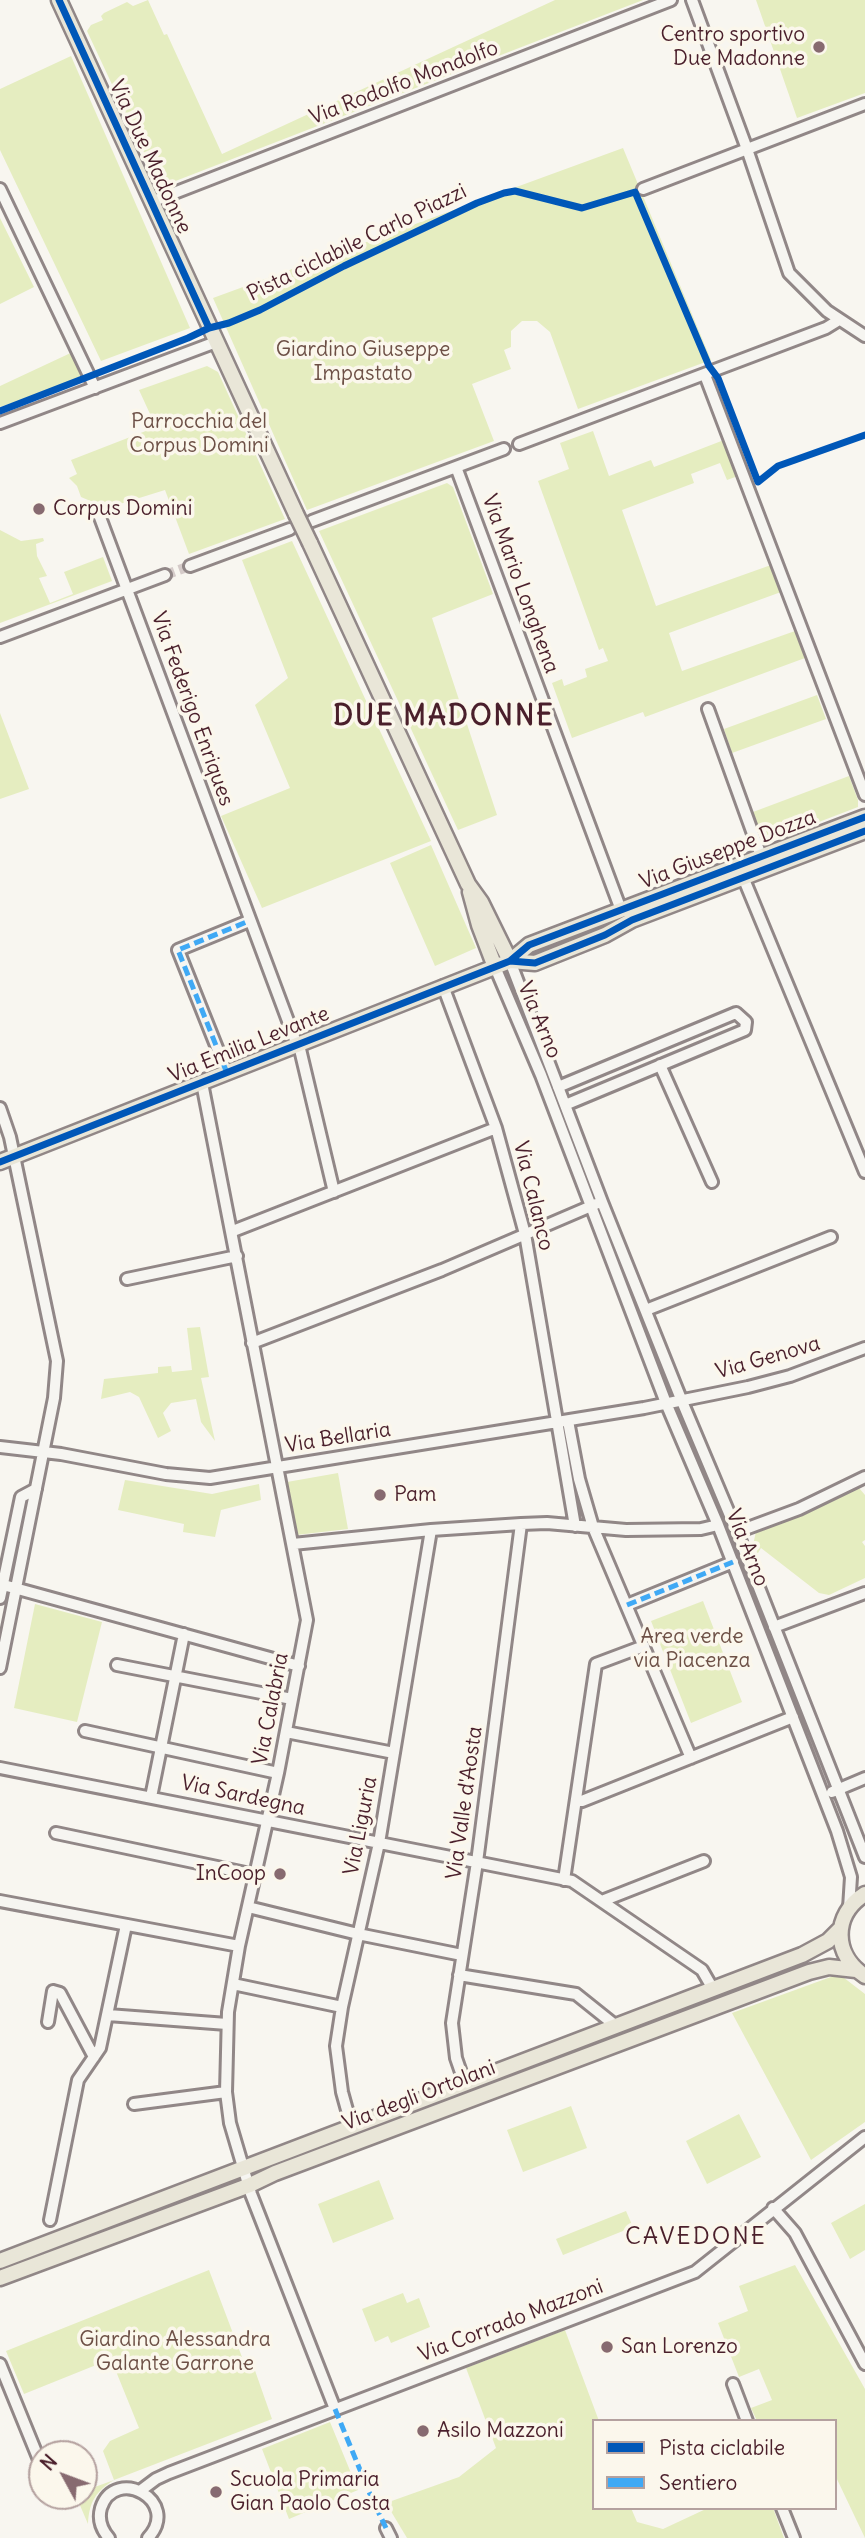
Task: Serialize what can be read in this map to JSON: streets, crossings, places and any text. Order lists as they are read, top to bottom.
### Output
{
  "streets": {
    "main road": [
      "Via Due Madonne",
      "Via Giuseppe Dozza",
      "Via Emilia Levante",
      "Via degli Ortolani"
    ],
    "street": [
      "Via Rodolfo Mondolfo",
      "Via Mario Longhena",
      "Via Federigo Enriques",
      "Via Arno",
      "Via Calanco",
      "Via Genova",
      "Via Bellaria",
      "Via Calabria",
      "Via Sardegna",
      "Via Valle d'Aosta",
      "Via Liguria",
      "Via Corrado Mazzoni"
    ],
    "cycle path": ["Pista ciclabile Carlo Piazzi"]
  },
  "crossings": [
    ["Via Rodolfo Mondolfo", "Via Due Madonne"],
    ["Via Due Madonne", "Via Giuseppe Dozza"],
    ["Via Due Madonne", "Via Arno"],
    ["Via Due Madonne", "Via Emilia Levante"],
    ["Via Mario Longhena", "Via Giuseppe Dozza"],
    ["Via Federigo Enriques", "Via Emilia Levante"],
    ["Via Giuseppe Dozza", "Via Arno"],
    ["Via Giuseppe Dozza", "Via Emilia Levante"],
    ["Via Arno", "Via Emilia Levante"],
    ["Via Arno", "Via Genova"],
    ["Via Arno", "Via Bellaria"],
    ["Via Emilia Levante", "Via Calanco"],
    ["Via Emilia Levante", "Via Calabria"],
    ["Via Calanco", "Via Bellaria"],
    ["Via Genova", "Via Bellaria"],
    ["Via Bellaria", "Via Calabria"],
    ["Via Calabria", "Via Sardegna"],
    ["Via Calabria", "Via degli Ortolani"],
    ["Via Calabria", "Via Corrado Mazzoni"],
    ["Via Sardegna", "Via Valle d'Aosta"],
    ["Via Sardegna", "Via Liguria"],
    ["Via Sardegna", "Via degli Ortolani"],
    ["Via Valle d'Aosta", "Via degli Ortolani"],
    ["Via Liguria", "Via degli Ortolani"]
  ],
  "districts": ["DUE MADONNE", "CAVEDONE"],
  "parks": [
    "Giardino Giuseppe Impastato",
    "Parrocchia del Corpus Domini",
    "Area verde via Piacenza",
    "Giardino Alessandra Galante Garrone"
  ],
  "places": [
    "Centro sportivo Due Madonne",
    "Corpus Domini",
    "Pam",
    "InCoop",
    "San Lorenzo",
    "Asilo Mazzoni",
    "Scuola Primaria Gian Paolo Costa"
  ],
  "legend": ["Pista ciclabile", "Sentiero"],
  "north": "top left"
}
